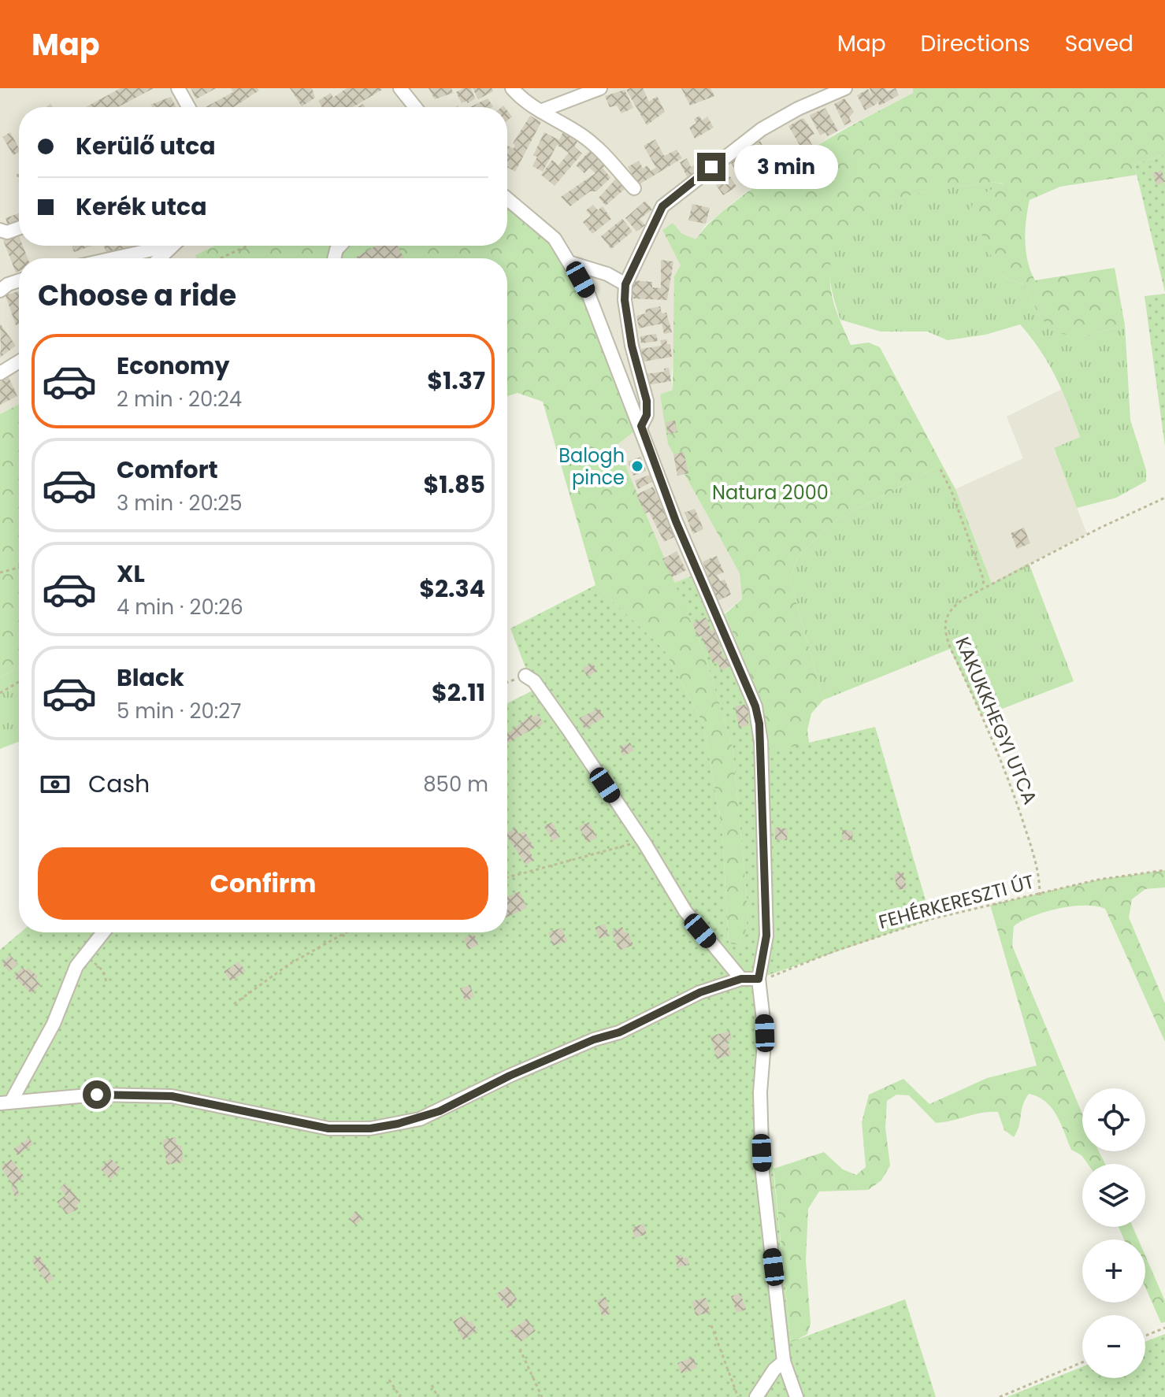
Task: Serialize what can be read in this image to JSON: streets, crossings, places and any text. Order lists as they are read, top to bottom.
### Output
{
  "streets": {
    "path": ["KAKUKKHEGYI UTCA", "FEHÉRKERESZTI ÚT"]
  },
  "crossings": [
    ["KAKUKKHEGYI UTCA", "FEHÉRKERESZTI ÚT"]
  ],
  "parks": ["Natura 2000"],
  "places": ["Balogh pince"],
  "page": {
    "header": "Map",
    "nav": ["Map", "Directions", "Saved"],
    "banner": ["Kerülő utca", "Kerék utca"],
    "bubble": "3 min",
    "heading": "Choose a ride",
    "list": [
      {
        "name": "Economy",
        "note": "2 min · 20:24",
        "value": "$1.37"
      },
      {
        "name": "Comfort",
        "note": "3 min · 20:25",
        "value": "$1.85"
      },
      {
        "name": "XL",
        "note": "4 min · 20:26",
        "value": "$2.34"
      },
      {
        "name": "Black",
        "note": "5 min · 20:27",
        "value": "$2.11"
      }
    ],
    "pay": ["Cash", "850 m"],
    "buttons": "Confirm",
    "map_buttons": ["+", "−"]
  }
}
